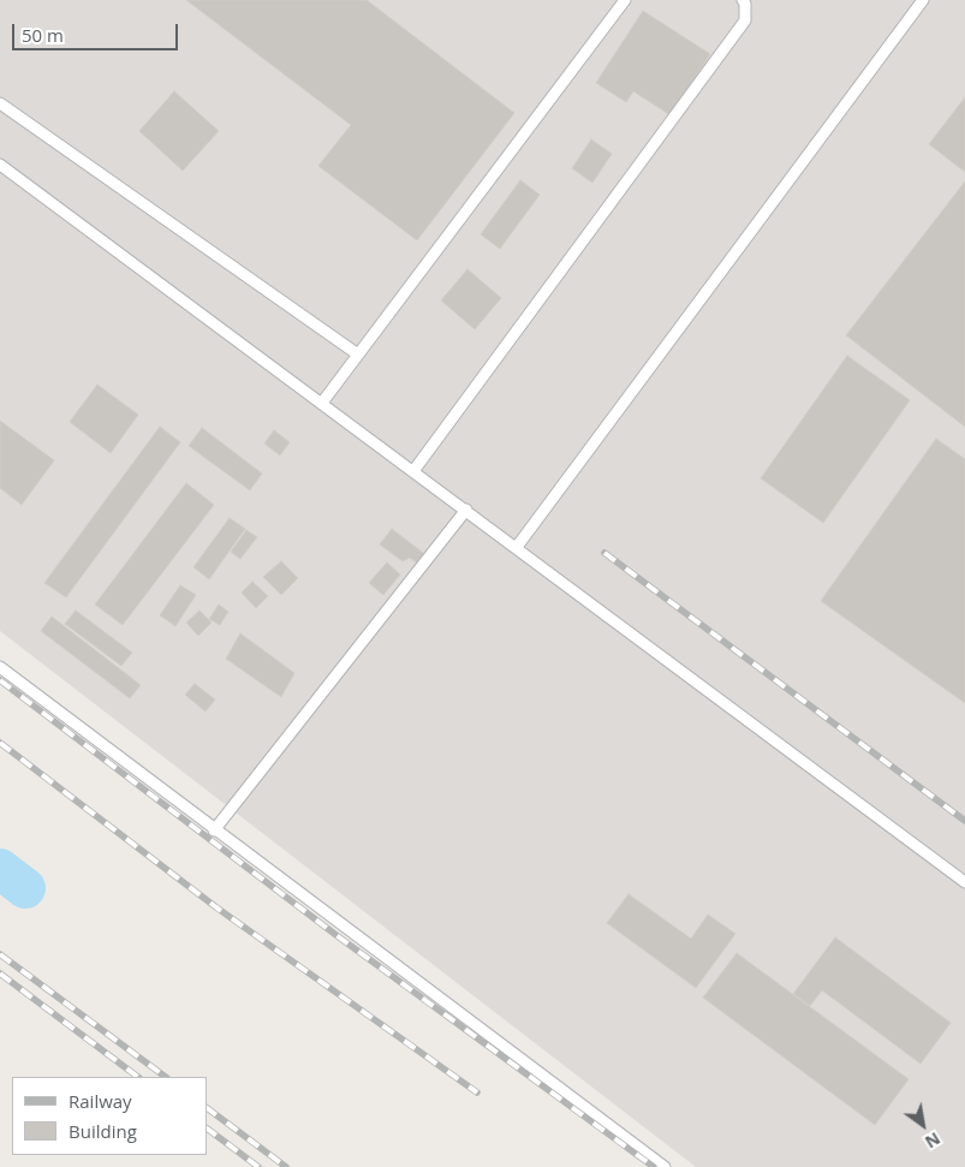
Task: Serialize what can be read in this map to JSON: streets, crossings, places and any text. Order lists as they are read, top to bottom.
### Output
{
  "legend": ["Railway", "Building"],
  "scale_bar": "50 m",
  "north": "bottom right"
}
